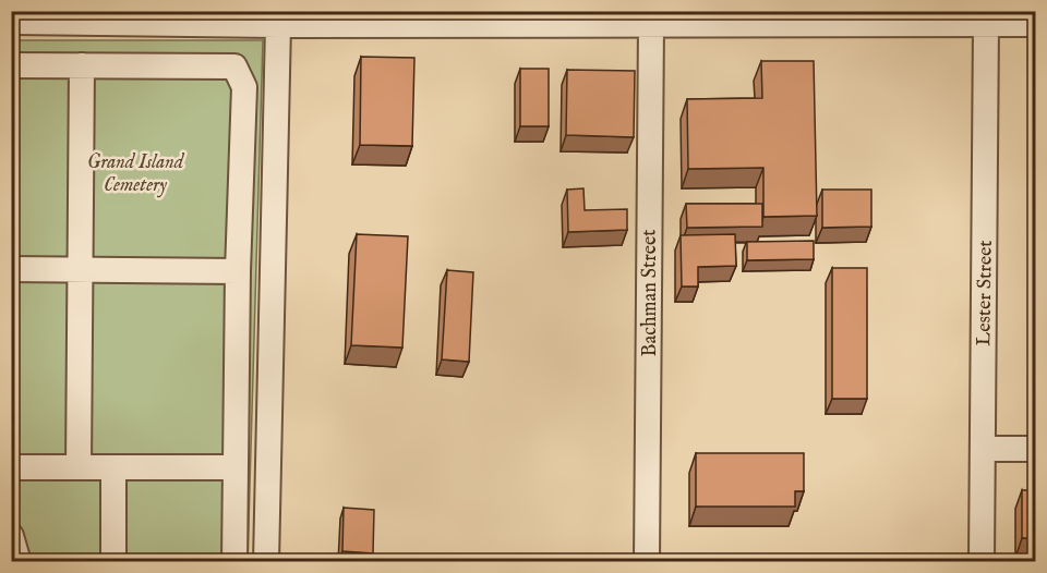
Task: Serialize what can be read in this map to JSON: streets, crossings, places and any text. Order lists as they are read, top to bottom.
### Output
{
  "streets": {
    "street": ["Bachman Street", "Lester Street"]
  },
  "parks": ["Grand Island Cemetery"]
}
